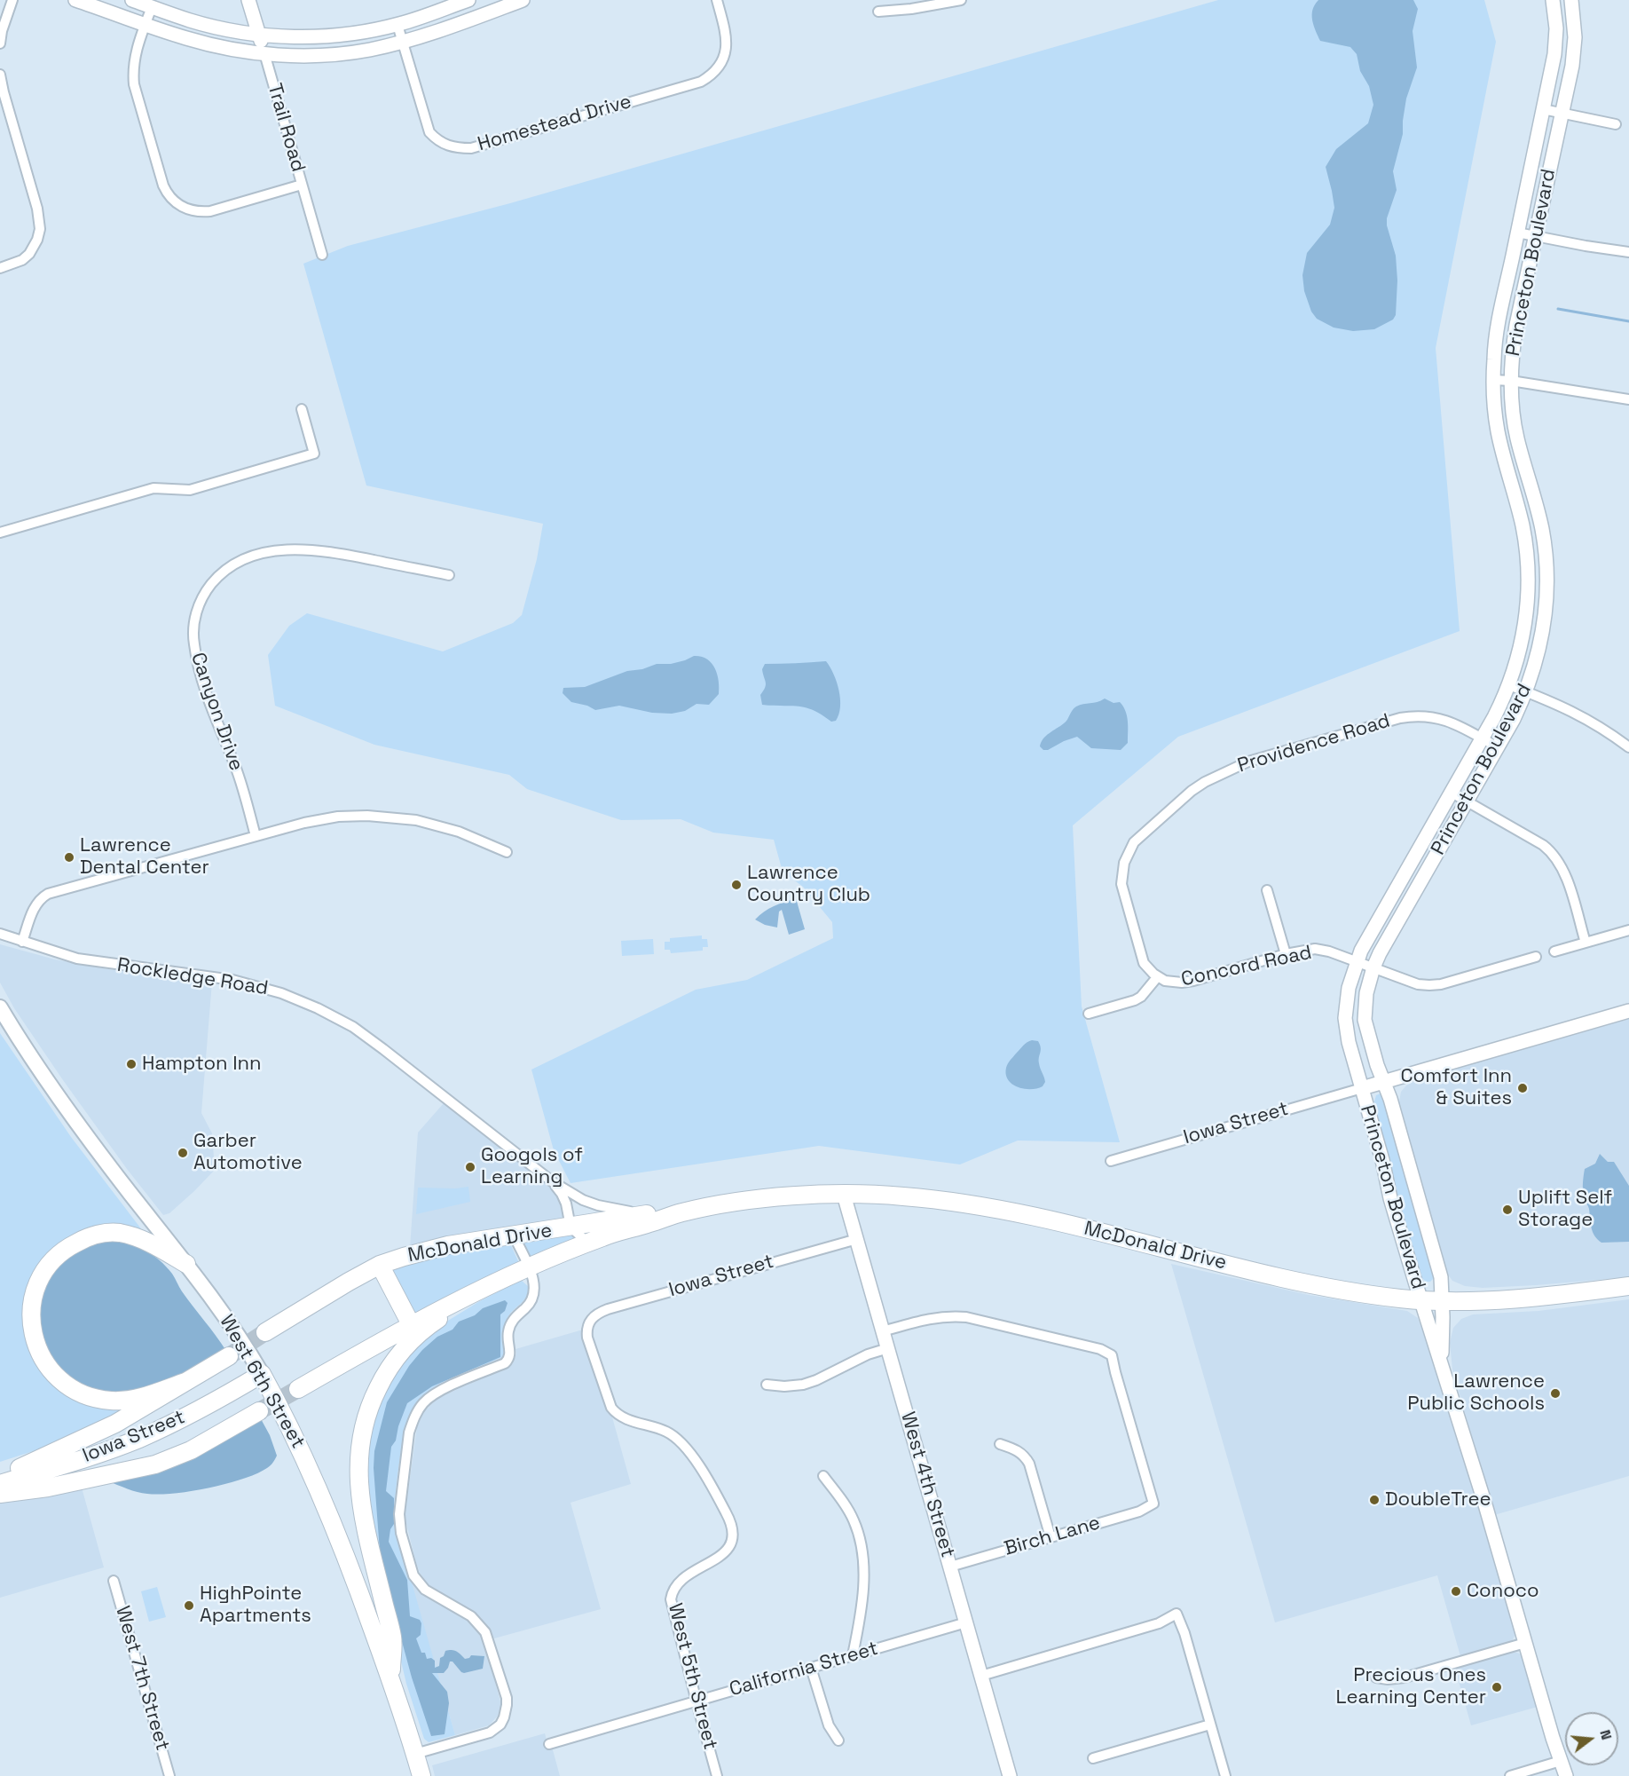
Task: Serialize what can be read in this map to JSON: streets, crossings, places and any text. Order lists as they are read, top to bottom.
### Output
{
  "streets": {
    "highway": ["Iowa Street", "McDonald Drive", "West 6th Street"],
    "street": [
      "Homestead Drive",
      "Trail Road",
      "Princeton Boulevard",
      "Canyon Drive",
      "Providence Road",
      "Concord Road",
      "Rockledge Road",
      "West 4th Street",
      "Birch Lane",
      "California Street",
      "West 5th Street",
      "West 7th Street"
    ]
  },
  "crossings": [
    ["Princeton Boulevard", "Providence Road"],
    ["Princeton Boulevard", "Concord Road"],
    ["Princeton Boulevard", "Iowa Street"],
    ["Princeton Boulevard", "McDonald Drive"],
    ["Providence Road", "Concord Road"],
    ["Iowa Street", "West 6th Street"],
    ["Iowa Street", "West 4th Street"],
    ["Iowa Street", "West 5th Street"],
    ["McDonald Drive", "West 4th Street"],
    ["West 4th Street", "Birch Lane"],
    ["West 4th Street", "California Street"],
    ["California Street", "West 5th Street"]
  ],
  "places": [
    "Lawrence Dental Center",
    "Lawrence Country Club",
    "Hampton Inn",
    "Comfort Inn & Suites",
    "Garber Automotive",
    "Googols of Learning",
    "Uplift Self Storage",
    "Lawrence Public Schools",
    "DoubleTree",
    "Conoco",
    "HighPointe Apartments",
    "Precious Ones Learning Center"
  ],
  "north": "right"
}
